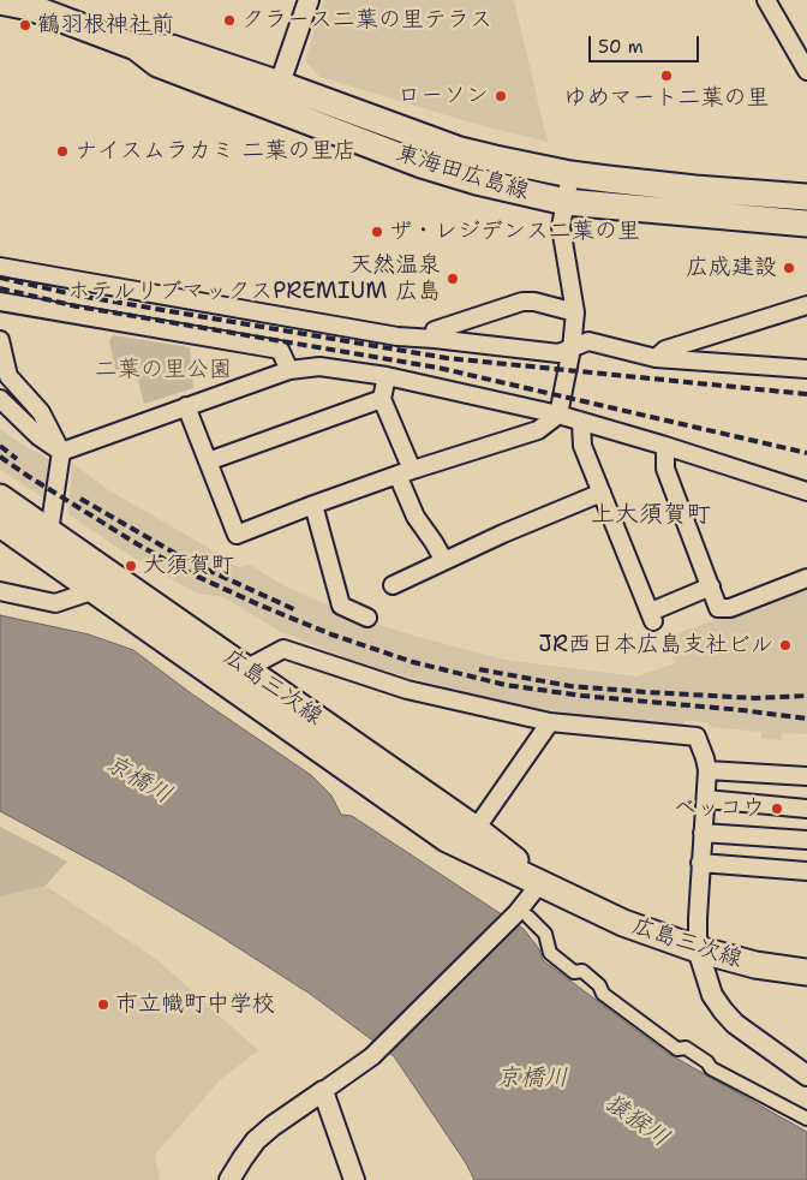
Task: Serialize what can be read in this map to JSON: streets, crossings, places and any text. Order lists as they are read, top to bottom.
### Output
{
  "streets": {
    "main road": ["東海田広島線", "広島三次線"]
  },
  "districts": ["上大須賀町"],
  "water": ["京橋川", "猿猴川"],
  "parks": ["二葉の里公園"],
  "places": [
    "クラース二葉の里テラス",
    "鶴羽根神社前",
    "ゆめマート二葉の里",
    "ローソン",
    "ナイスムラカミ 二葉の里店",
    "ザ・レジデンス二葉の里",
    "広成建設",
    "天然温泉 ホテルリブマックスPREMIUM 広島",
    "大須賀町",
    "JR西日本広島支社ビル",
    "ベッコウ",
    "市立幟町中学校"
  ],
  "scale_bar": "50 m"
}
